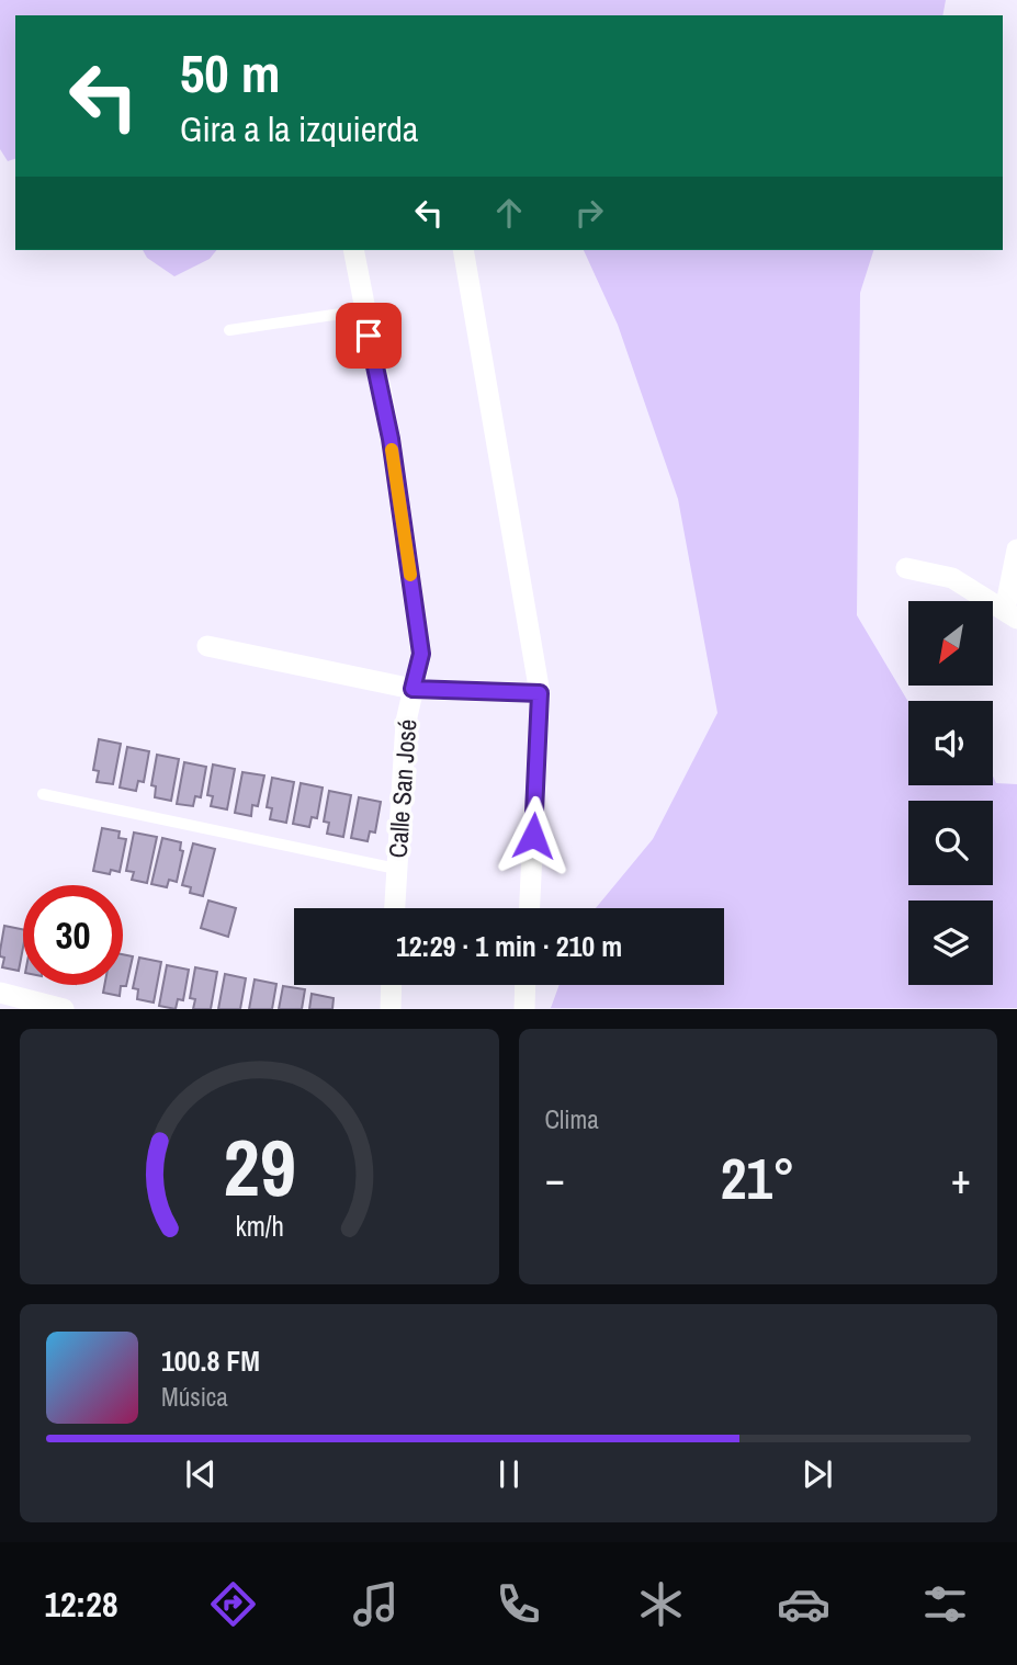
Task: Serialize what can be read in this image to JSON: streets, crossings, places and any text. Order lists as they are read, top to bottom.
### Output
{
  "streets": {
    "street": ["Calle San José"]
  },
  "north": "bottom left",
  "page": {
    "turn": ["50 m", "Gira a la izquierda"],
    "limit": "30",
    "trip": "12:29 · 1 min · 210 m",
    "tile": "Clima",
    "heat": ["−", "21°", "+"],
    "song": ["100.8 FM", "Música"],
    "tabs": "12:28",
    "gauge": ["29", "km/h"]
  }
}
